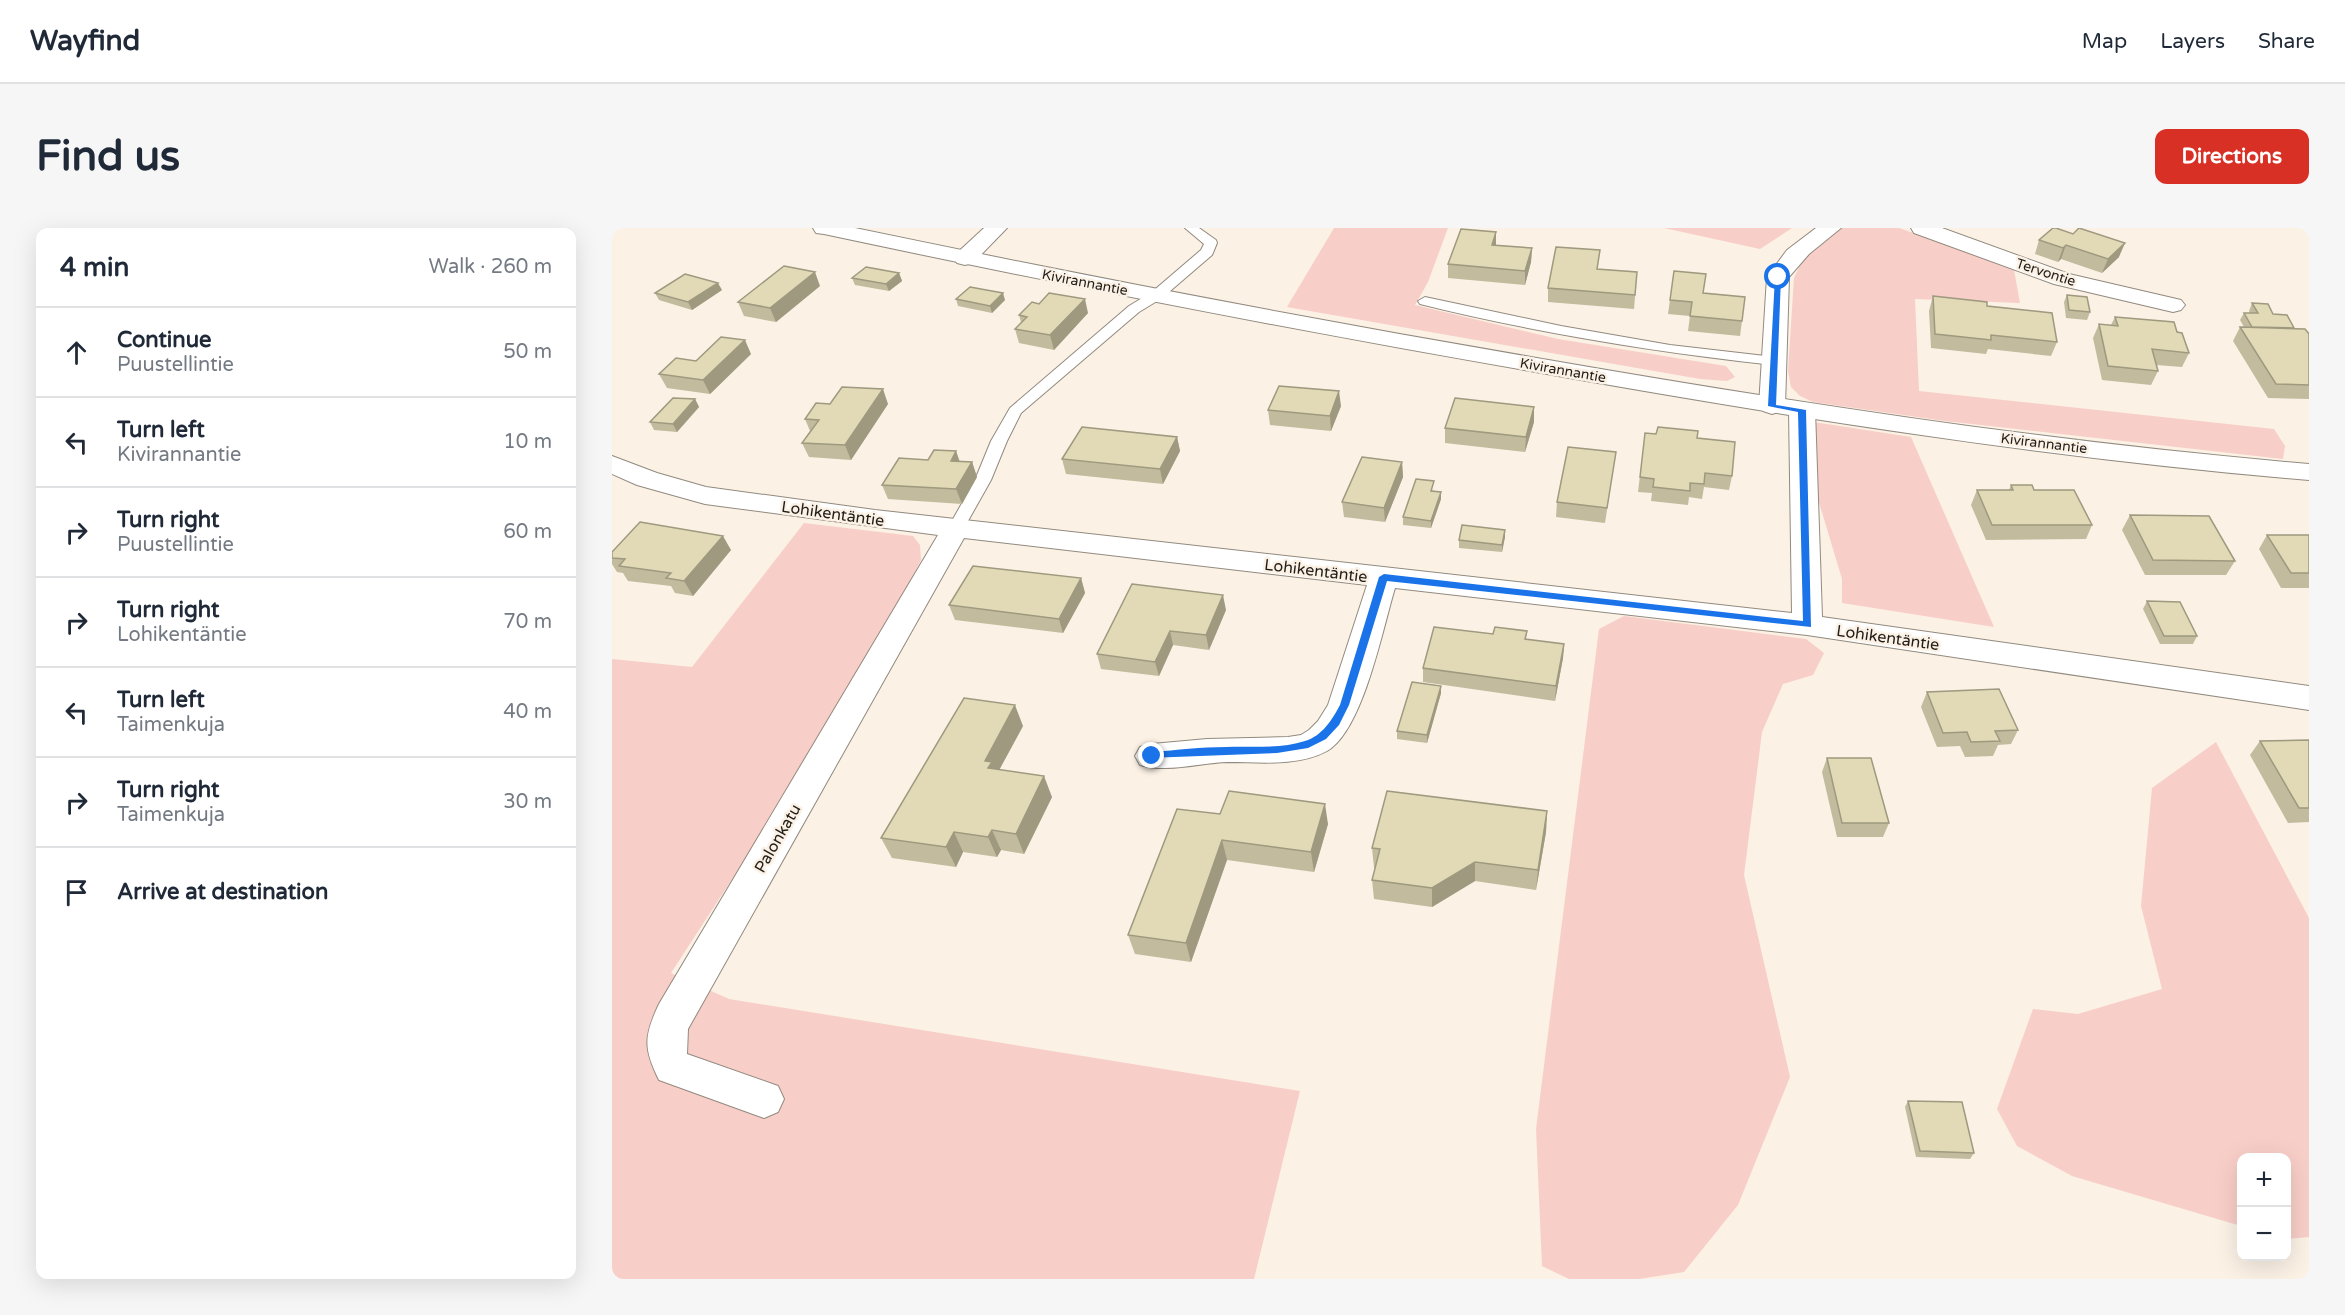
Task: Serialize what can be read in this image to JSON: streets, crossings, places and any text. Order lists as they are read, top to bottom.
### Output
{
  "streets": {
    "street": [
      "Tervontie",
      "Kivirannantie",
      "Lohikentäntie",
      "Palonkatu"
    ]
  },
  "crossings": [
    ["Lohikentäntie", "Palonkatu"]
  ],
  "page": {
    "header": "Wayfind",
    "nav": ["Map", "Layers", "Share"],
    "buttons": "Directions",
    "title": "Find us",
    "heading": ["4 min", "Walk · 260 m"],
    "list": [
      ["Continue", "Puustellintie", "50 m"],
      ["Turn left", "Kivirannantie", "10 m"],
      ["Turn right", "Puustellintie", "60 m"],
      ["Turn right", "Lohikentäntie", "70 m"],
      ["Turn left", "Taimenkuja", "40 m"],
      ["Turn right", "Taimenkuja", "30 m"],
      "Arrive at destination"
    ],
    "map_buttons": ["+", "−"]
  }
}
